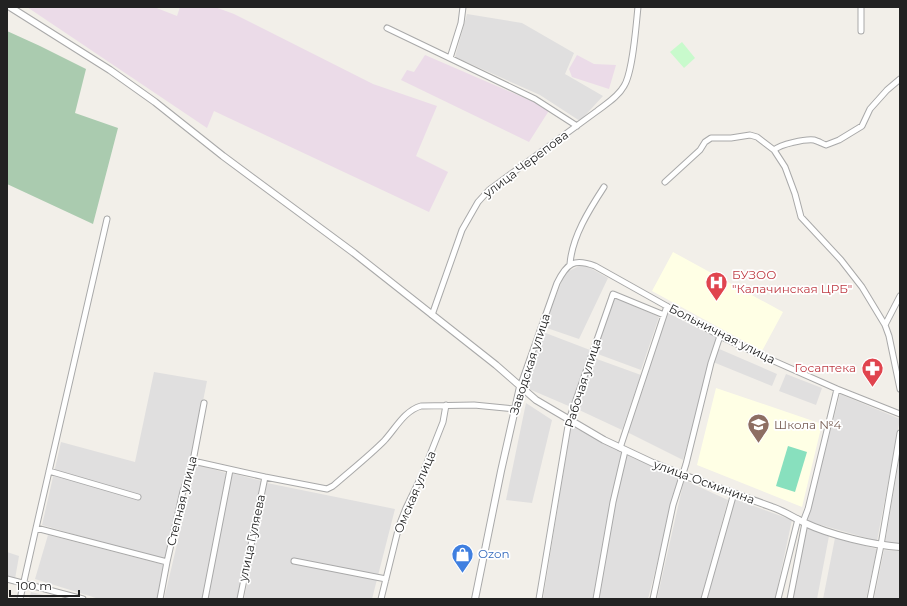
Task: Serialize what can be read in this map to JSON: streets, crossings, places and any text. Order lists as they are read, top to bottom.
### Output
{
  "streets": {
    "street": [
      "улица Черепова",
      "Больничная улица",
      "Заводская улица",
      "Рабочая улица",
      "улица Осминина",
      "Омская улица",
      "Степная улица",
      "улица Гуляева"
    ]
  },
  "crossings": [
    ["улица Черепова", "улица Осминина"],
    ["Больничная улица", "Заводская улица"],
    ["Заводская улица", "улица Осминина"],
    ["Рабочая улица", "улица Осминина"]
  ],
  "places": {
    "hospital": ["БУЗОО \"Калачинская ЦРБ\""],
    "pharmacy": ["Госаптека"],
    "school or university": ["Школа №4"],
    "shop": ["Ozon"]
  },
  "scale_bar": "100 m"
}
